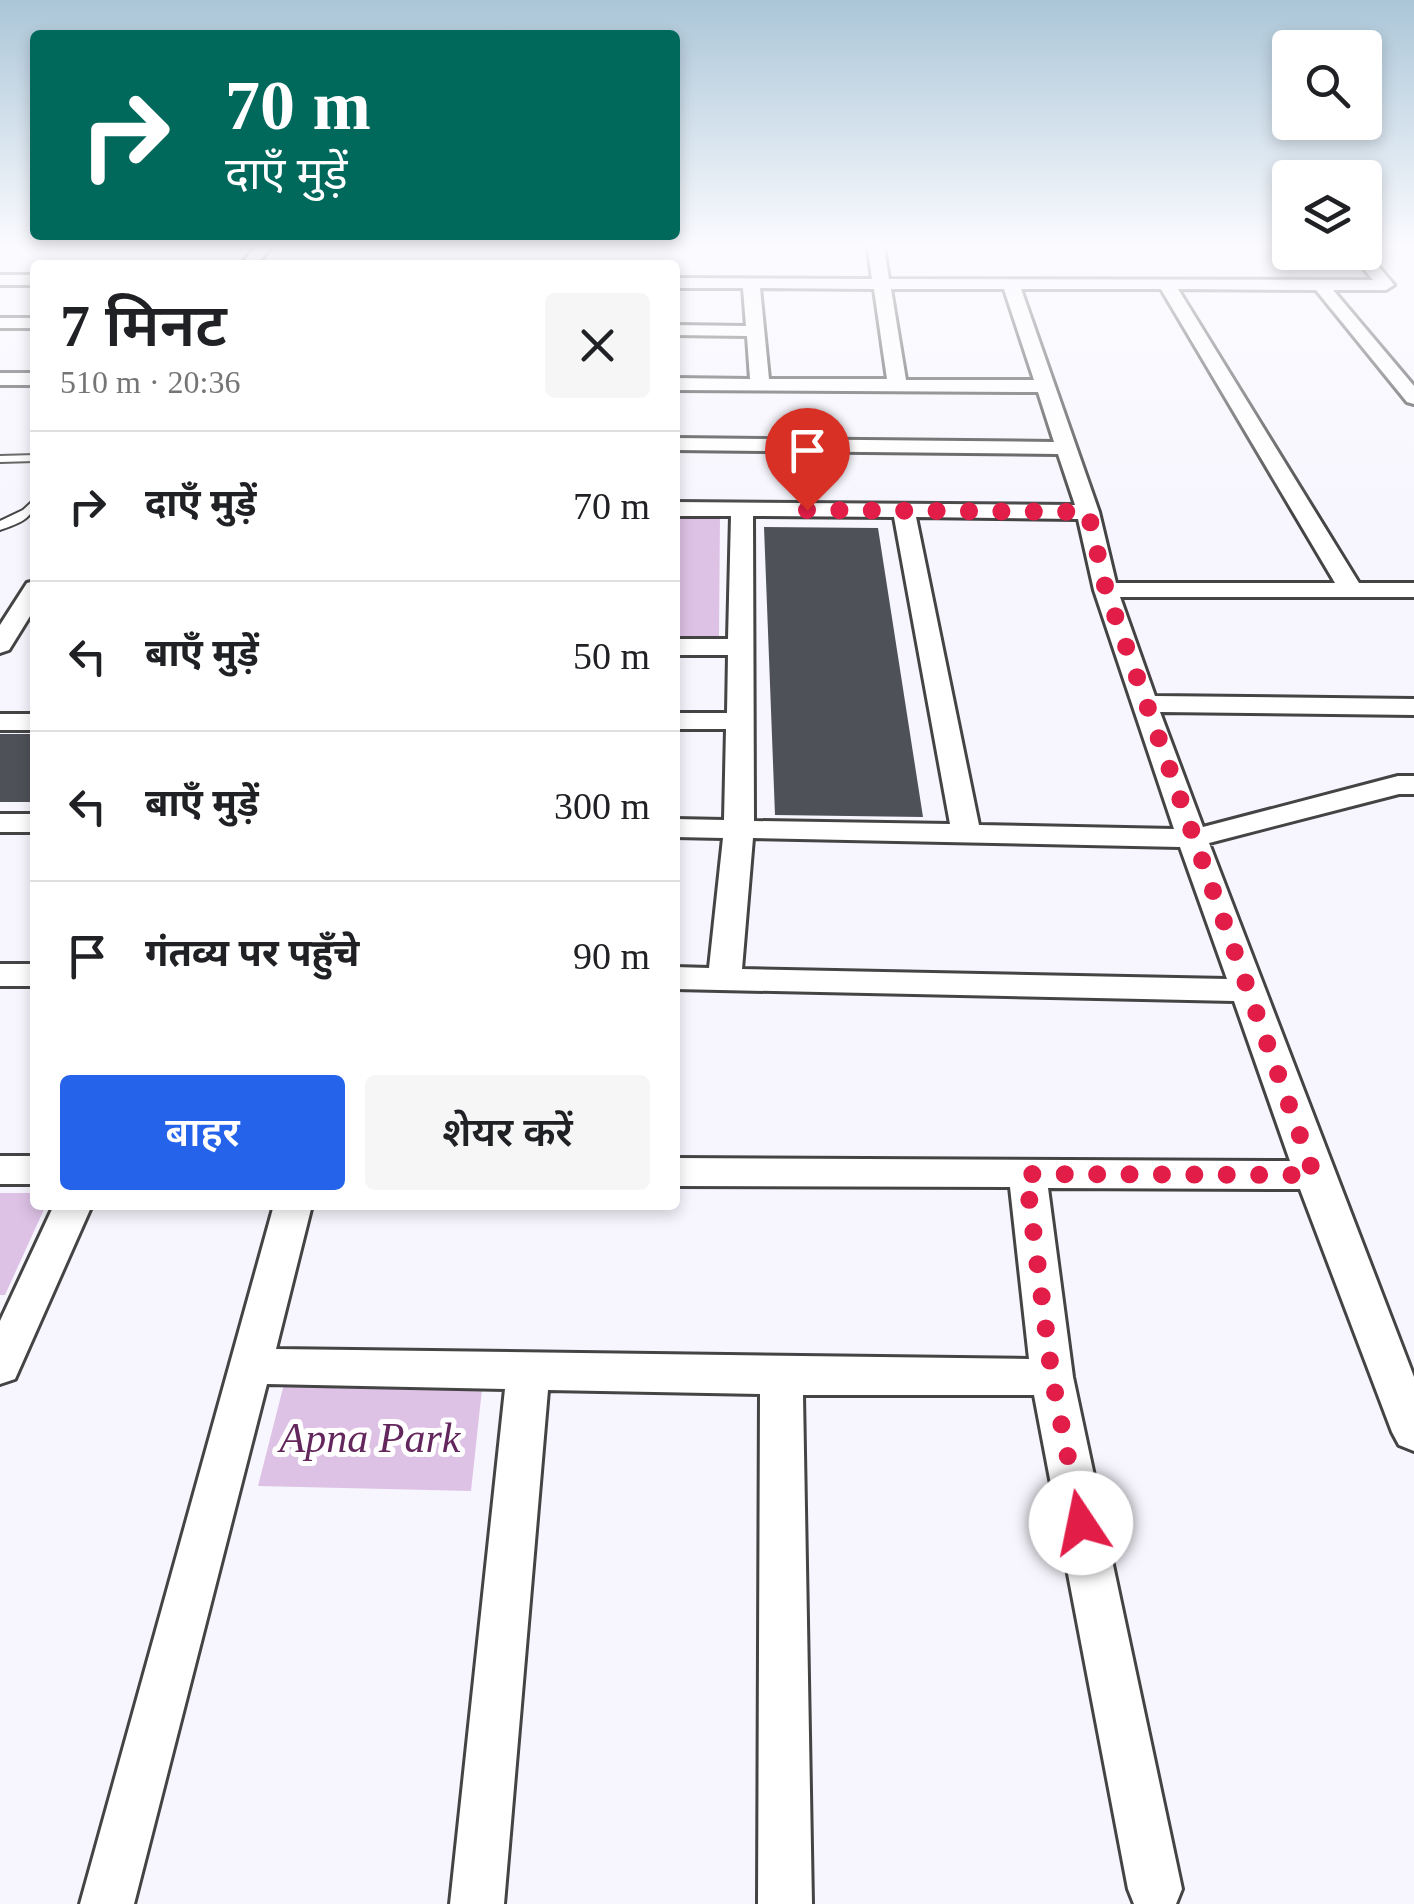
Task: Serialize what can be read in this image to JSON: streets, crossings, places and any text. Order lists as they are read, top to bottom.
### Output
{
  "parks": ["Apna Park"],
  "page": {
    "turn": ["70 m", "दाएँ मुड़ें"],
    "heading": ["7 मिनट", "510 m · 20:36"],
    "list": [
      {
        "name": "दाएँ मुड़ें",
        "value": "70 m"
      },
      {
        "name": "बाएँ मुड़ें",
        "value": "50 m"
      },
      {
        "name": "बाएँ मुड़ें",
        "value": "300 m"
      },
      {
        "name": "गंतव्य पर पहुँचे",
        "value": "90 m"
      }
    ],
    "buttons": ["बाहर", "शेयर करें"]
  }
}
